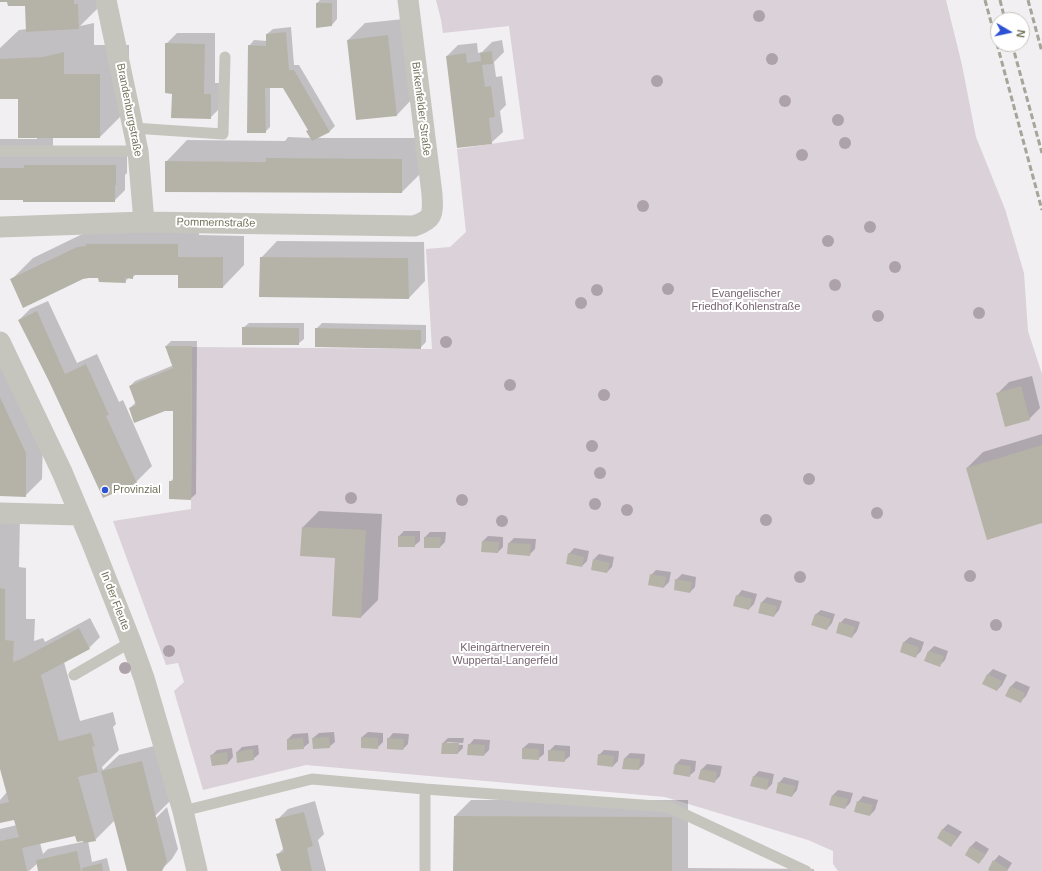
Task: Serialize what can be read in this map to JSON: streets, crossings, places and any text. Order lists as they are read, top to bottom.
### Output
{
  "streets": {
    "street": [
      "Birkenfelder Straße",
      "Brandenburgstraße",
      "Pommernstraße",
      "In der Fleute"
    ]
  },
  "crossings": [
    ["Birkenfelder Straße", "Pommernstraße"],
    ["Brandenburgstraße", "Pommernstraße"]
  ],
  "parks": ["Evangelischer Friedhof Kohlenstraße", "Kleingärtnerverein Wuppertal-Langerfeld"],
  "places": ["Provinzial"],
  "north": "right"
}
